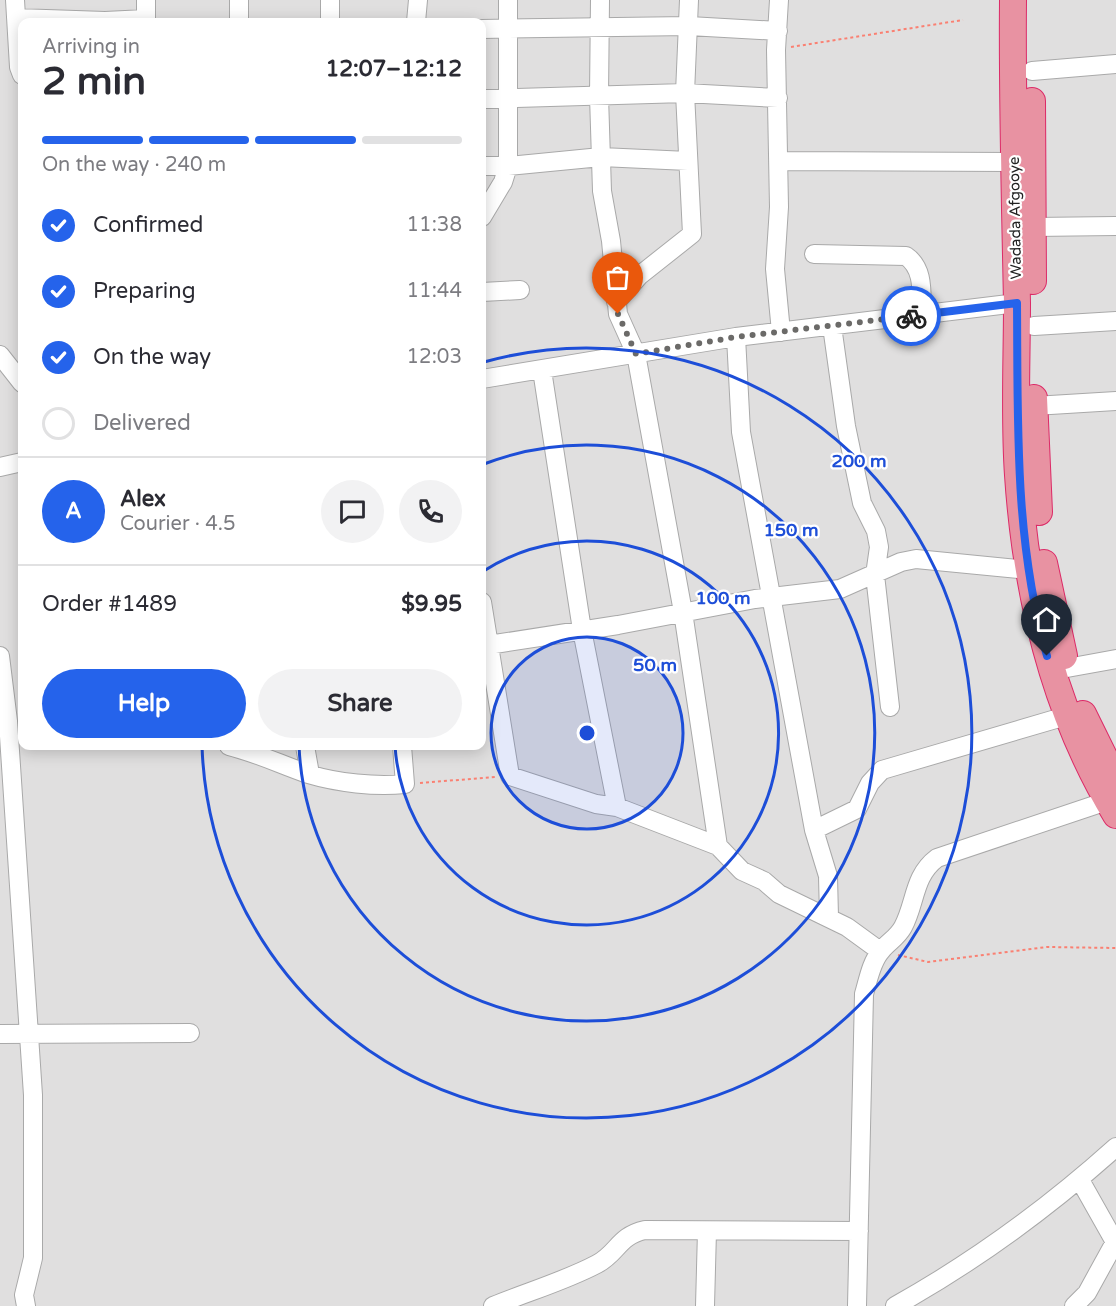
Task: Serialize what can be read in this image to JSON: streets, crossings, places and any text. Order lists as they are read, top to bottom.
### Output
{
  "streets": {
    "highway": ["Wadada Afgooye"]
  },
  "page": {
    "heading": ["2 min", "Arriving in", "12:07–12:12"],
    "panel": [
      "Alex",
      "Courier · 4.5",
      "Order #1489",
      "$9.95"
    ],
    "bar": "On the way · 240 m",
    "list": [
      ["Confirmed", "11:38"],
      ["Preparing", "11:44"],
      ["On the way", "12:03"],
      "Delivered"
    ],
    "round": "A",
    "buttons": ["Help", "Share"]
  },
  "rings": [
    "200 m",
    "150 m",
    "100 m",
    "50 m"
  ]
}
